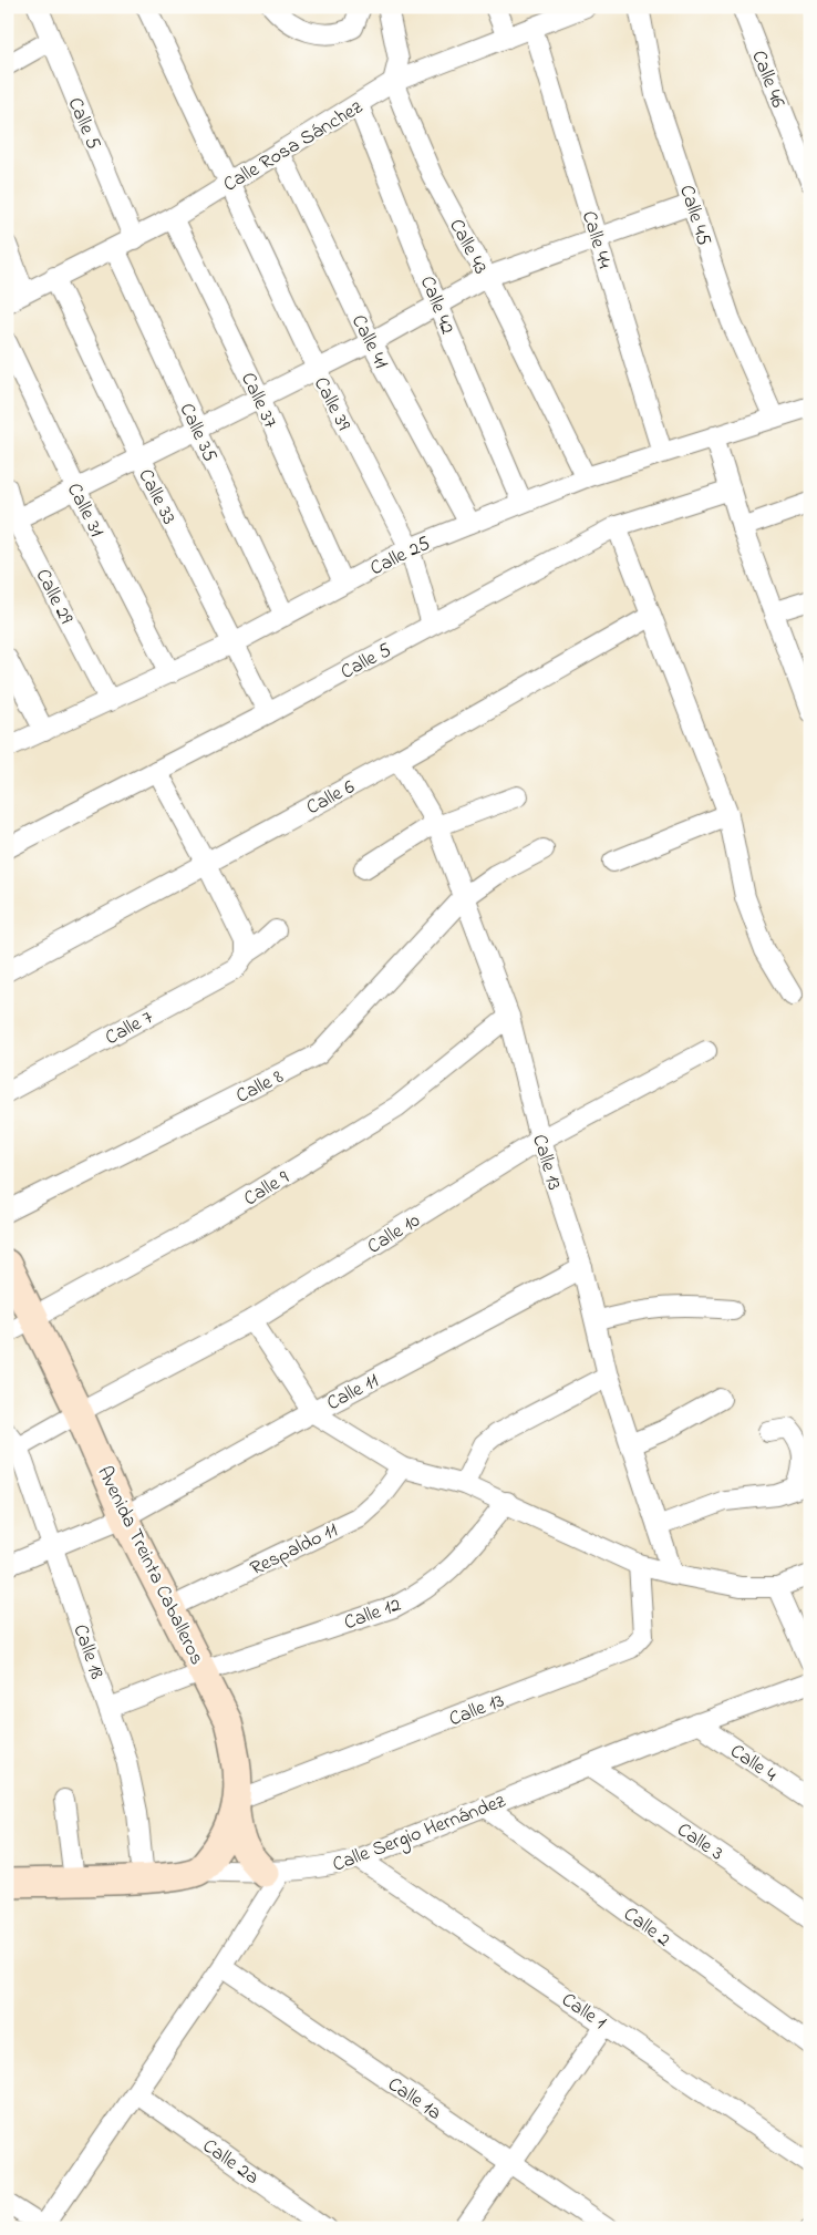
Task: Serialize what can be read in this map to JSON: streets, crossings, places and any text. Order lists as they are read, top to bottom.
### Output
{
  "streets": {
    "street": [
      "Calle 46",
      "Calle 5",
      "Calle Rosa Sánchez",
      "Calle 45",
      "Calle 44",
      "Calle 43",
      "Calle 42",
      "Calle 41",
      "Calle 37",
      "Calle 39",
      "Calle 35",
      "Calle 33",
      "Calle 31",
      "Calle 25",
      "Calle 29",
      "Calle 6",
      "Calle 7",
      "Calle 8",
      "Calle 13",
      "Calle 9",
      "Calle 10",
      "Calle 11",
      "Respaldo 11",
      "Avenida Treinta Caballeros",
      "Calle 12",
      "Calle 18",
      "Calle 4",
      "Calle Sergio Hernández",
      "Calle 3",
      "Calle 2",
      "Calle 1",
      "Calle 1a",
      "Calle 2a"
    ]
  },
  "crossings": [
    ["Calle 5", "Calle Rosa Sánchez"],
    ["Calle 5", "Calle 39"],
    ["Calle 5", "Calle 33"],
    ["Calle Rosa Sánchez", "Calle 44"],
    ["Calle Rosa Sánchez", "Calle 43"],
    ["Calle Rosa Sánchez", "Calle 42"],
    ["Calle Rosa Sánchez", "Calle 41"],
    ["Calle Rosa Sánchez", "Calle 37"],
    ["Calle Rosa Sánchez", "Calle 39"],
    ["Calle Rosa Sánchez", "Calle 35"],
    ["Calle Rosa Sánchez", "Calle 33"],
    ["Calle 45", "Calle 25"],
    ["Calle 44", "Calle 25"],
    ["Calle 43", "Calle 25"],
    ["Calle 42", "Calle 25"],
    ["Calle 41", "Calle 25"],
    ["Calle 37", "Calle 25"],
    ["Calle 39", "Calle 25"],
    ["Calle 35", "Calle 25"],
    ["Calle 33", "Calle 25"],
    ["Calle 31", "Calle 25"],
    ["Calle 25", "Calle 29"],
    ["Calle 6", "Calle 13"],
    ["Calle 8", "Calle 13"],
    ["Calle 13", "Calle 9"],
    ["Calle 13", "Calle 10"],
    ["Calle 13", "Calle 11"],
    ["Calle 13", "Avenida Treinta Caballeros"],
    ["Calle 9", "Avenida Treinta Caballeros"],
    ["Calle 10", "Avenida Treinta Caballeros"],
    ["Calle 10", "Calle 18"],
    ["Calle 11", "Avenida Treinta Caballeros"],
    ["Calle 11", "Calle 18"],
    ["Respaldo 11", "Avenida Treinta Caballeros"],
    ["Avenida Treinta Caballeros", "Calle 12"],
    ["Avenida Treinta Caballeros", "Calle Sergio Hernández"],
    ["Calle 12", "Calle 18"],
    ["Calle 18", "Calle Sergio Hernández"],
    ["Calle 4", "Calle Sergio Hernández"],
    ["Calle Sergio Hernández", "Calle 3"],
    ["Calle Sergio Hernández", "Calle 2"],
    ["Calle Sergio Hernández", "Calle 1"]
  ]
}
